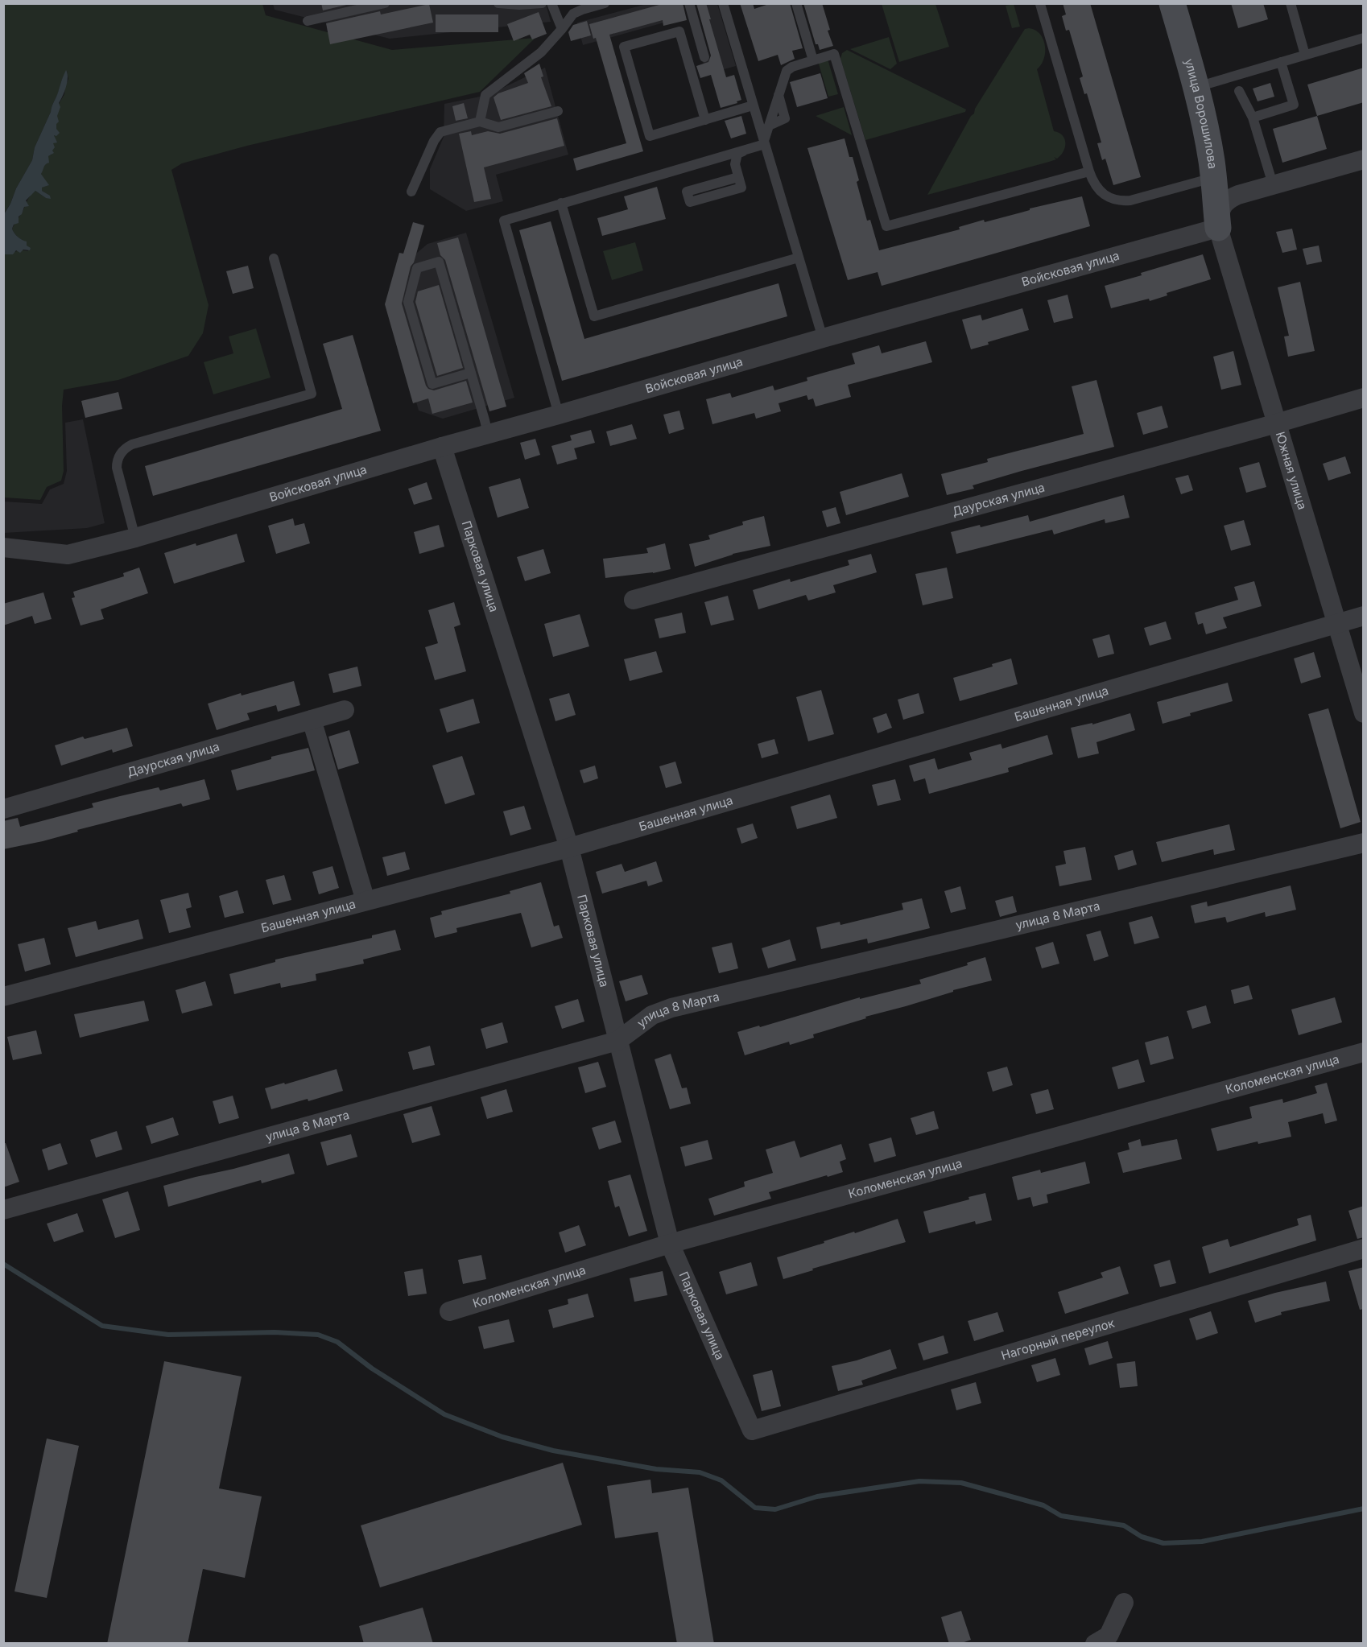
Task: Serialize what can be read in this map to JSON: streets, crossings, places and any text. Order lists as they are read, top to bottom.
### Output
{
  "streets": {
    "main road": ["улица Ворошилова"],
    "street": [
      "Войсковая улица",
      "Южная улица",
      "Даурская улица",
      "Парковая улица",
      "Башенная улица",
      "улица 8 Марта",
      "Коломенская улица",
      "Нагорный переулок"
    ]
  },
  "crossings": [
    ["улица Ворошилова", "Войсковая улица"],
    ["улица Ворошилова", "Южная улица"],
    ["Войсковая улица", "Южная улица"],
    ["Войсковая улица", "Парковая улица"],
    ["Южная улица", "Даурская улица"],
    ["Южная улица", "Башенная улица"],
    ["Парковая улица", "Башенная улица"],
    ["Парковая улица", "улица 8 Марта"],
    ["Парковая улица", "Коломенская улица"],
    ["Парковая улица", "Нагорный переулок"]
  ]
}
